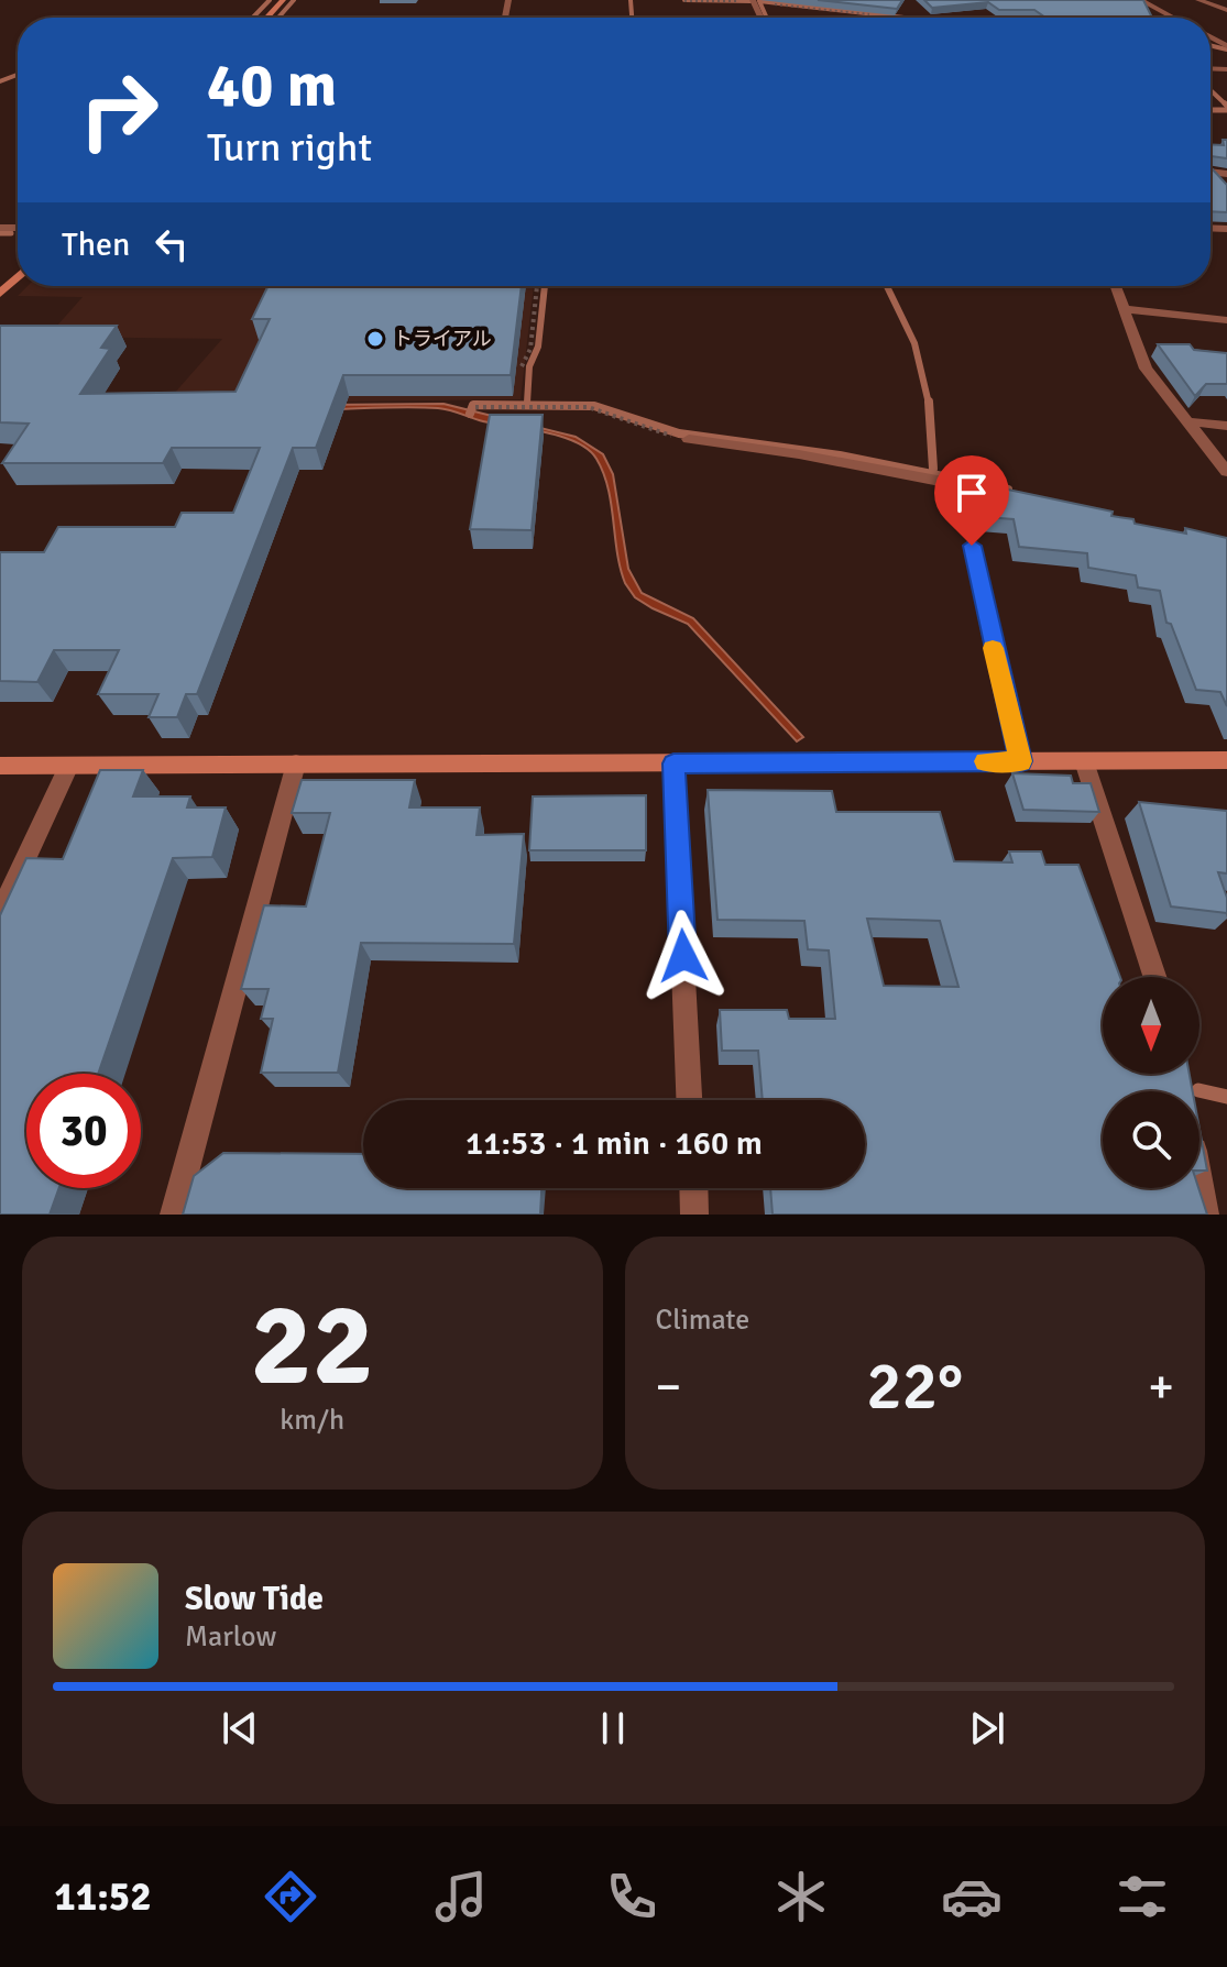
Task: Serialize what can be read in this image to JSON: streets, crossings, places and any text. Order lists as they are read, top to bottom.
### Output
{
  "places": ["トライアル"],
  "north": "bottom",
  "page": {
    "turn": ["40 m", "Turn right"],
    "then": "Then",
    "limit": "30",
    "trip": "11:53 · 1 min · 160 m",
    "tile": [
      ["22", "km/h"],
      "Climate"
    ],
    "heat": ["−", "22°", "+"],
    "song": ["Slow Tide", "Marlow"],
    "tabs": "11:52"
  }
}
